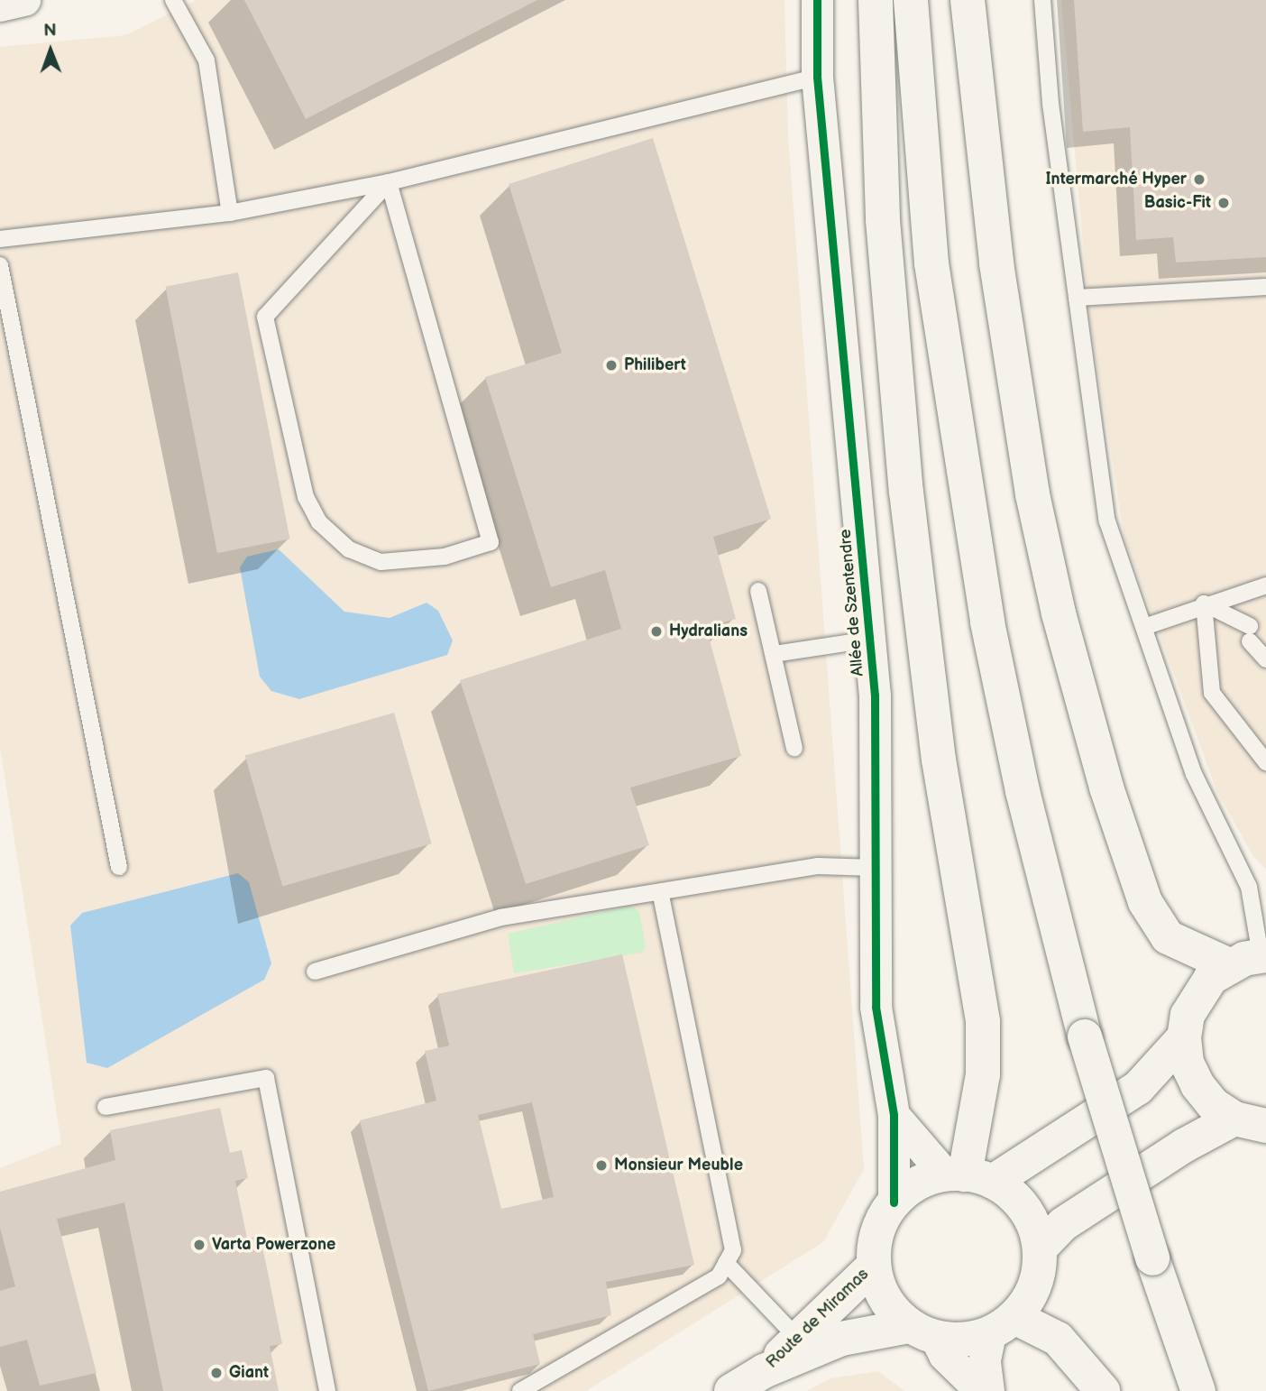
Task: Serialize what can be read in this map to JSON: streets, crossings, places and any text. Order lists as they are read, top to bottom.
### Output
{
  "streets": {
    "main road": ["Route de Miramas"],
    "street": ["Allée de Szentendre"]
  },
  "crossings": [
    ["Allée de Szentendre", "Route de Miramas"]
  ],
  "places": [
    "Intermarché Hyper",
    "Basic-Fit",
    "Philibert",
    "Hydralians",
    "Monsieur Meuble",
    "Varta Powerzone",
    "Giant"
  ],
  "north": "top"
}
